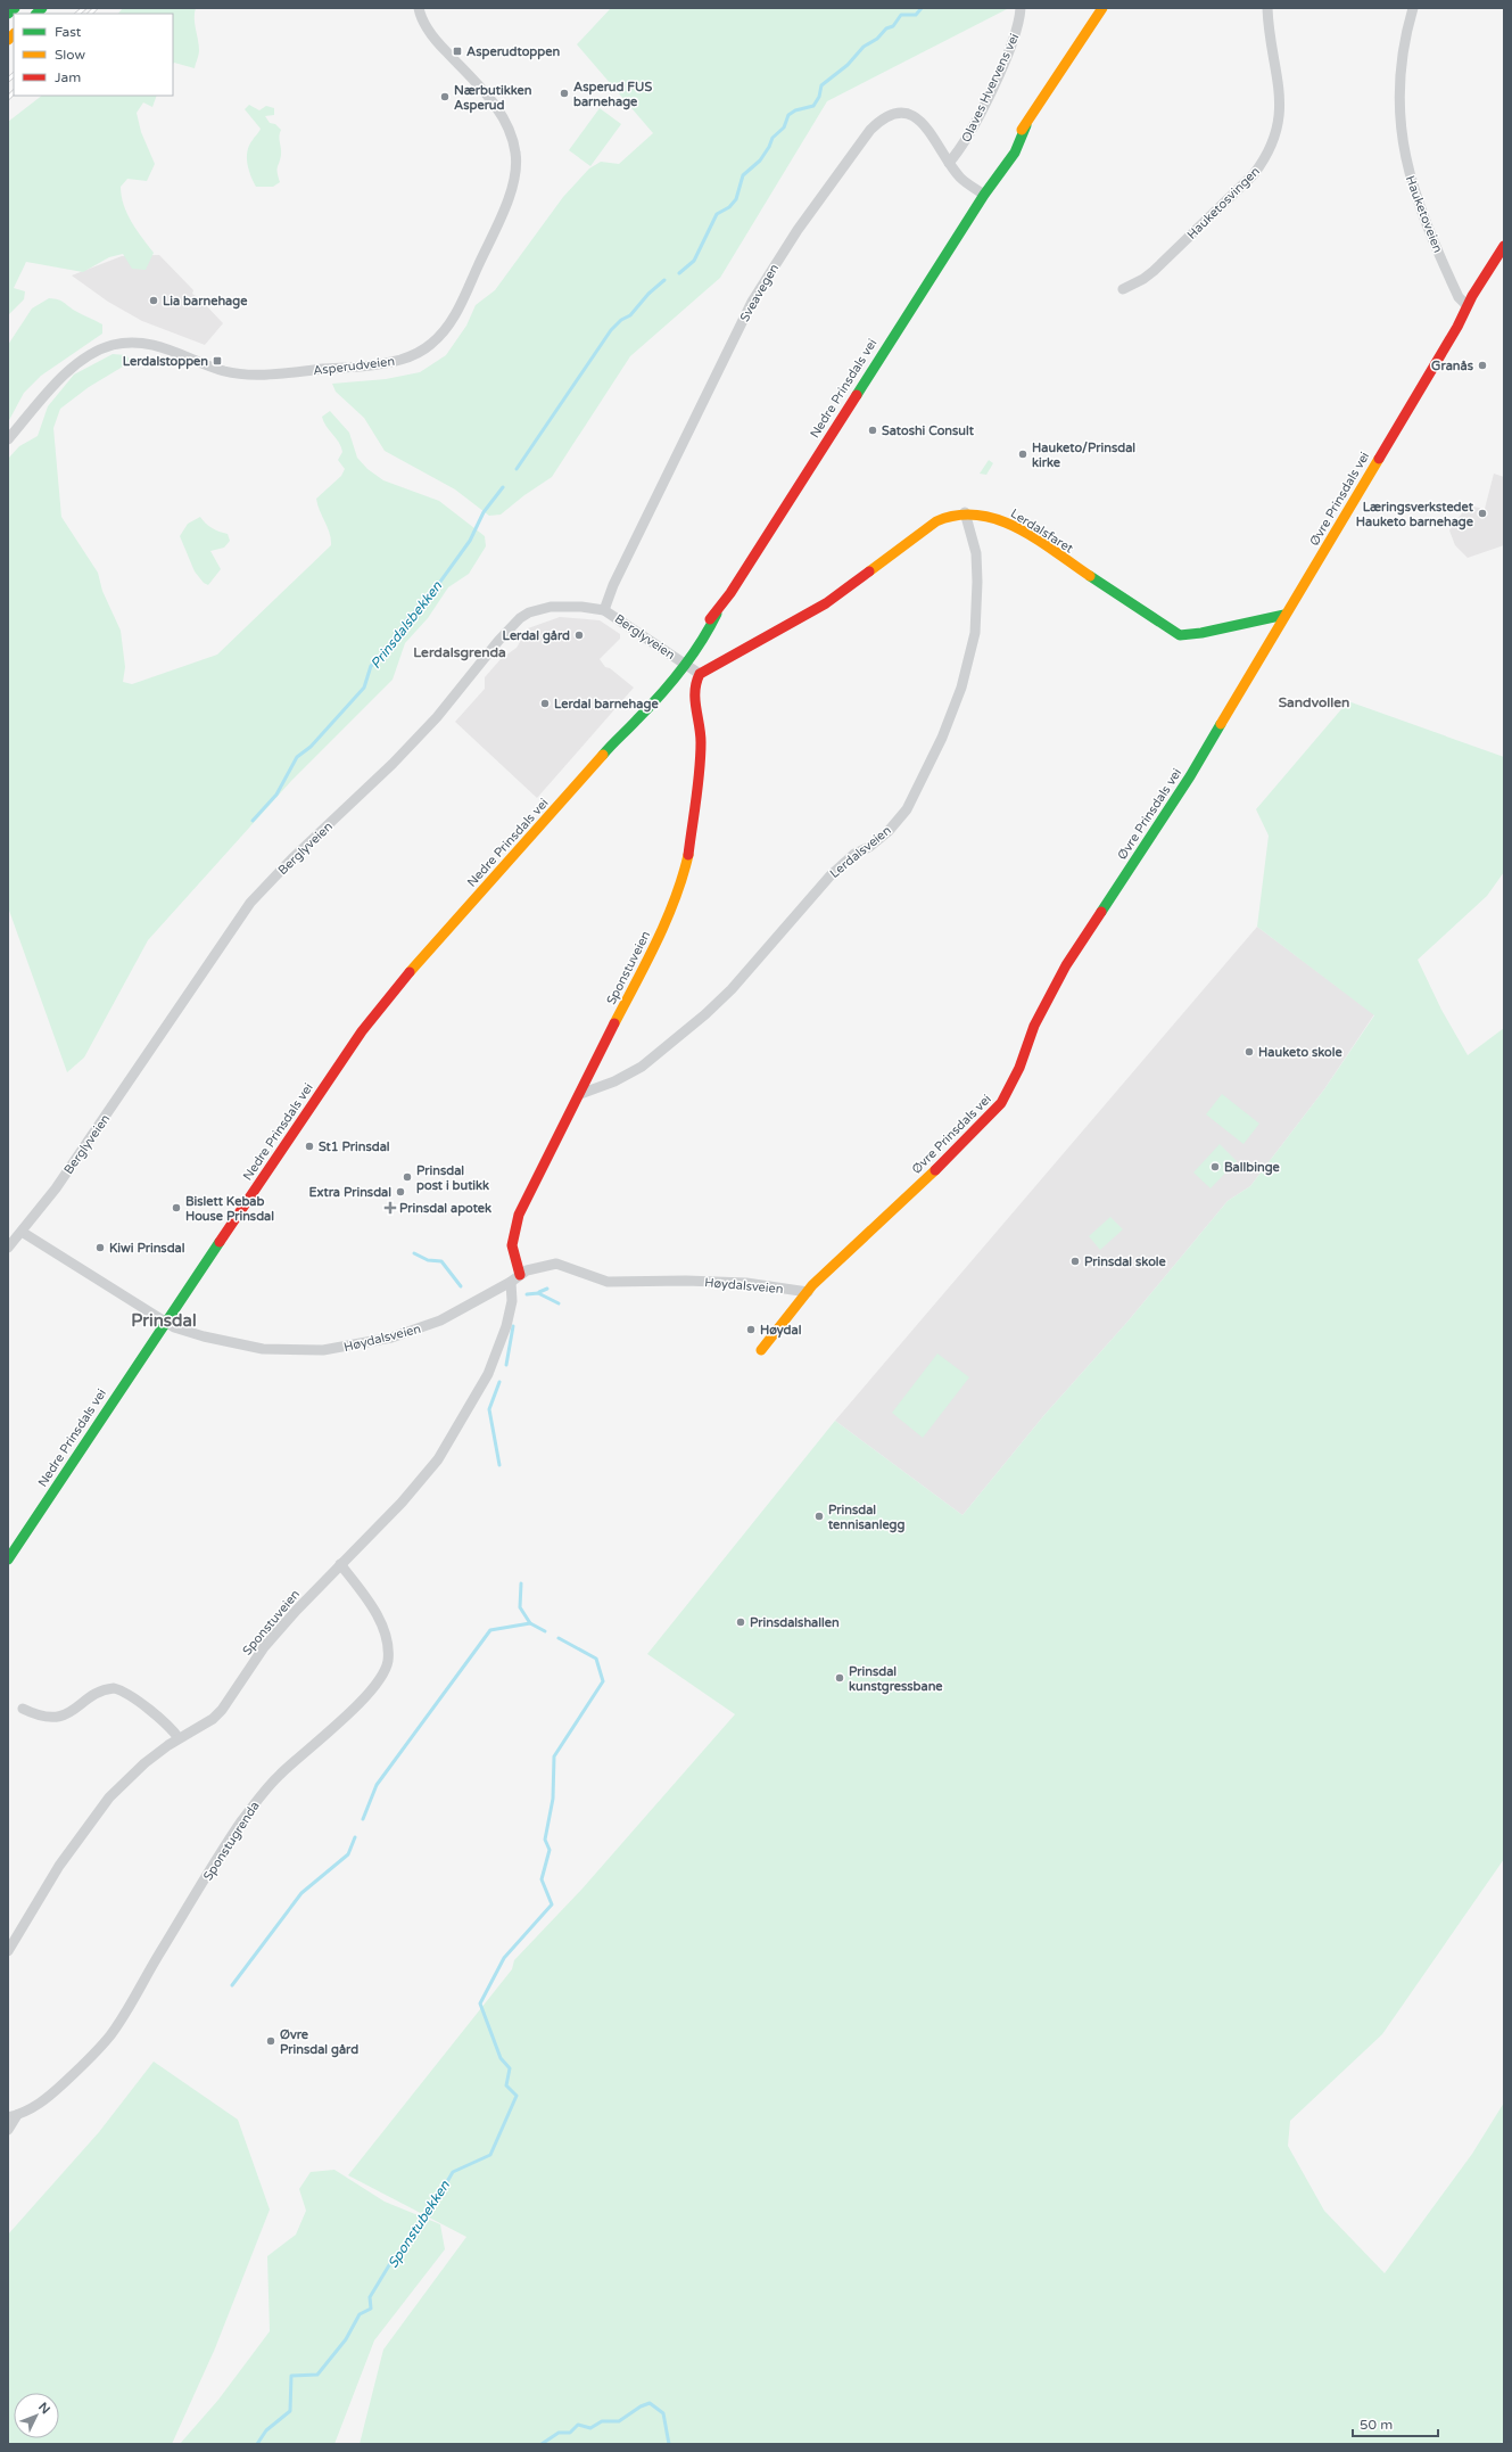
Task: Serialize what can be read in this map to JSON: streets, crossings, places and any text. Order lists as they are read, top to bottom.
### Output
{
  "streets": {
    "street": [
      "Olaves Hvervens vei",
      "Hauketosvingen",
      "Hauketoveien",
      "Sveavegen",
      "Asperudveien",
      "Nedre Prinsdals vei",
      "Øvre Prinsdals vei",
      "Lerdalsfaret",
      "Berglyveien",
      "Lerdalsveien",
      "Sponstuveien",
      "Høydalsveien",
      "Sponstugrenda"
    ]
  },
  "crossings": [
    ["Olaves Hvervens vei", "Sveavegen"],
    ["Hauketoveien", "Øvre Prinsdals vei"],
    ["Sveavegen", "Nedre Prinsdals vei"],
    ["Sveavegen", "Berglyveien"],
    ["Nedre Prinsdals vei", "Berglyveien"],
    ["Nedre Prinsdals vei", "Høydalsveien"],
    ["Øvre Prinsdals vei", "Lerdalsfaret"],
    ["Øvre Prinsdals vei", "Høydalsveien"],
    ["Lerdalsfaret", "Lerdalsveien"],
    ["Lerdalsfaret", "Sponstuveien"],
    ["Berglyveien", "Høydalsveien"],
    ["Lerdalsveien", "Sponstuveien"],
    ["Sponstuveien", "Høydalsveien"],
    ["Sponstuveien", "Sponstugrenda"]
  ],
  "districts": ["Lerdalsgrenda", "Sandvollen", "Prinsdal"],
  "water": ["Prinsdalsbekken", "Sponstubekken"],
  "places": {
    "transit": ["Asperudtoppen", "Lerdalstoppen"],
    "other": [
      "Asperud FUS barnehage",
      "Nærbutikken Asperud",
      "Lia barnehage",
      "Granås",
      "Satoshi Consult",
      "Hauketo/Prinsdal kirke",
      "Læringsverkstedet Hauketo barnehage",
      "Lerdal gård",
      "Lerdal barnehage",
      "Hauketo skole",
      "St1 Prinsdal",
      "Ballbinge",
      "Prinsdal post i butikk",
      "Extra Prinsdal",
      "Bislett Kebab House Prinsdal",
      "Kiwi Prinsdal",
      "Prinsdal skole",
      "Høydal",
      "Prinsdal tennisanlegg",
      "Prinsdalshallen",
      "Prinsdal kunstgressbane",
      "Øvre Prinsdal gård"
    ],
    "health": ["Prinsdal apotek"]
  },
  "legend": ["Fast", "Slow", "Jam"],
  "scale_bar": "50 m",
  "north": "top right"
}
